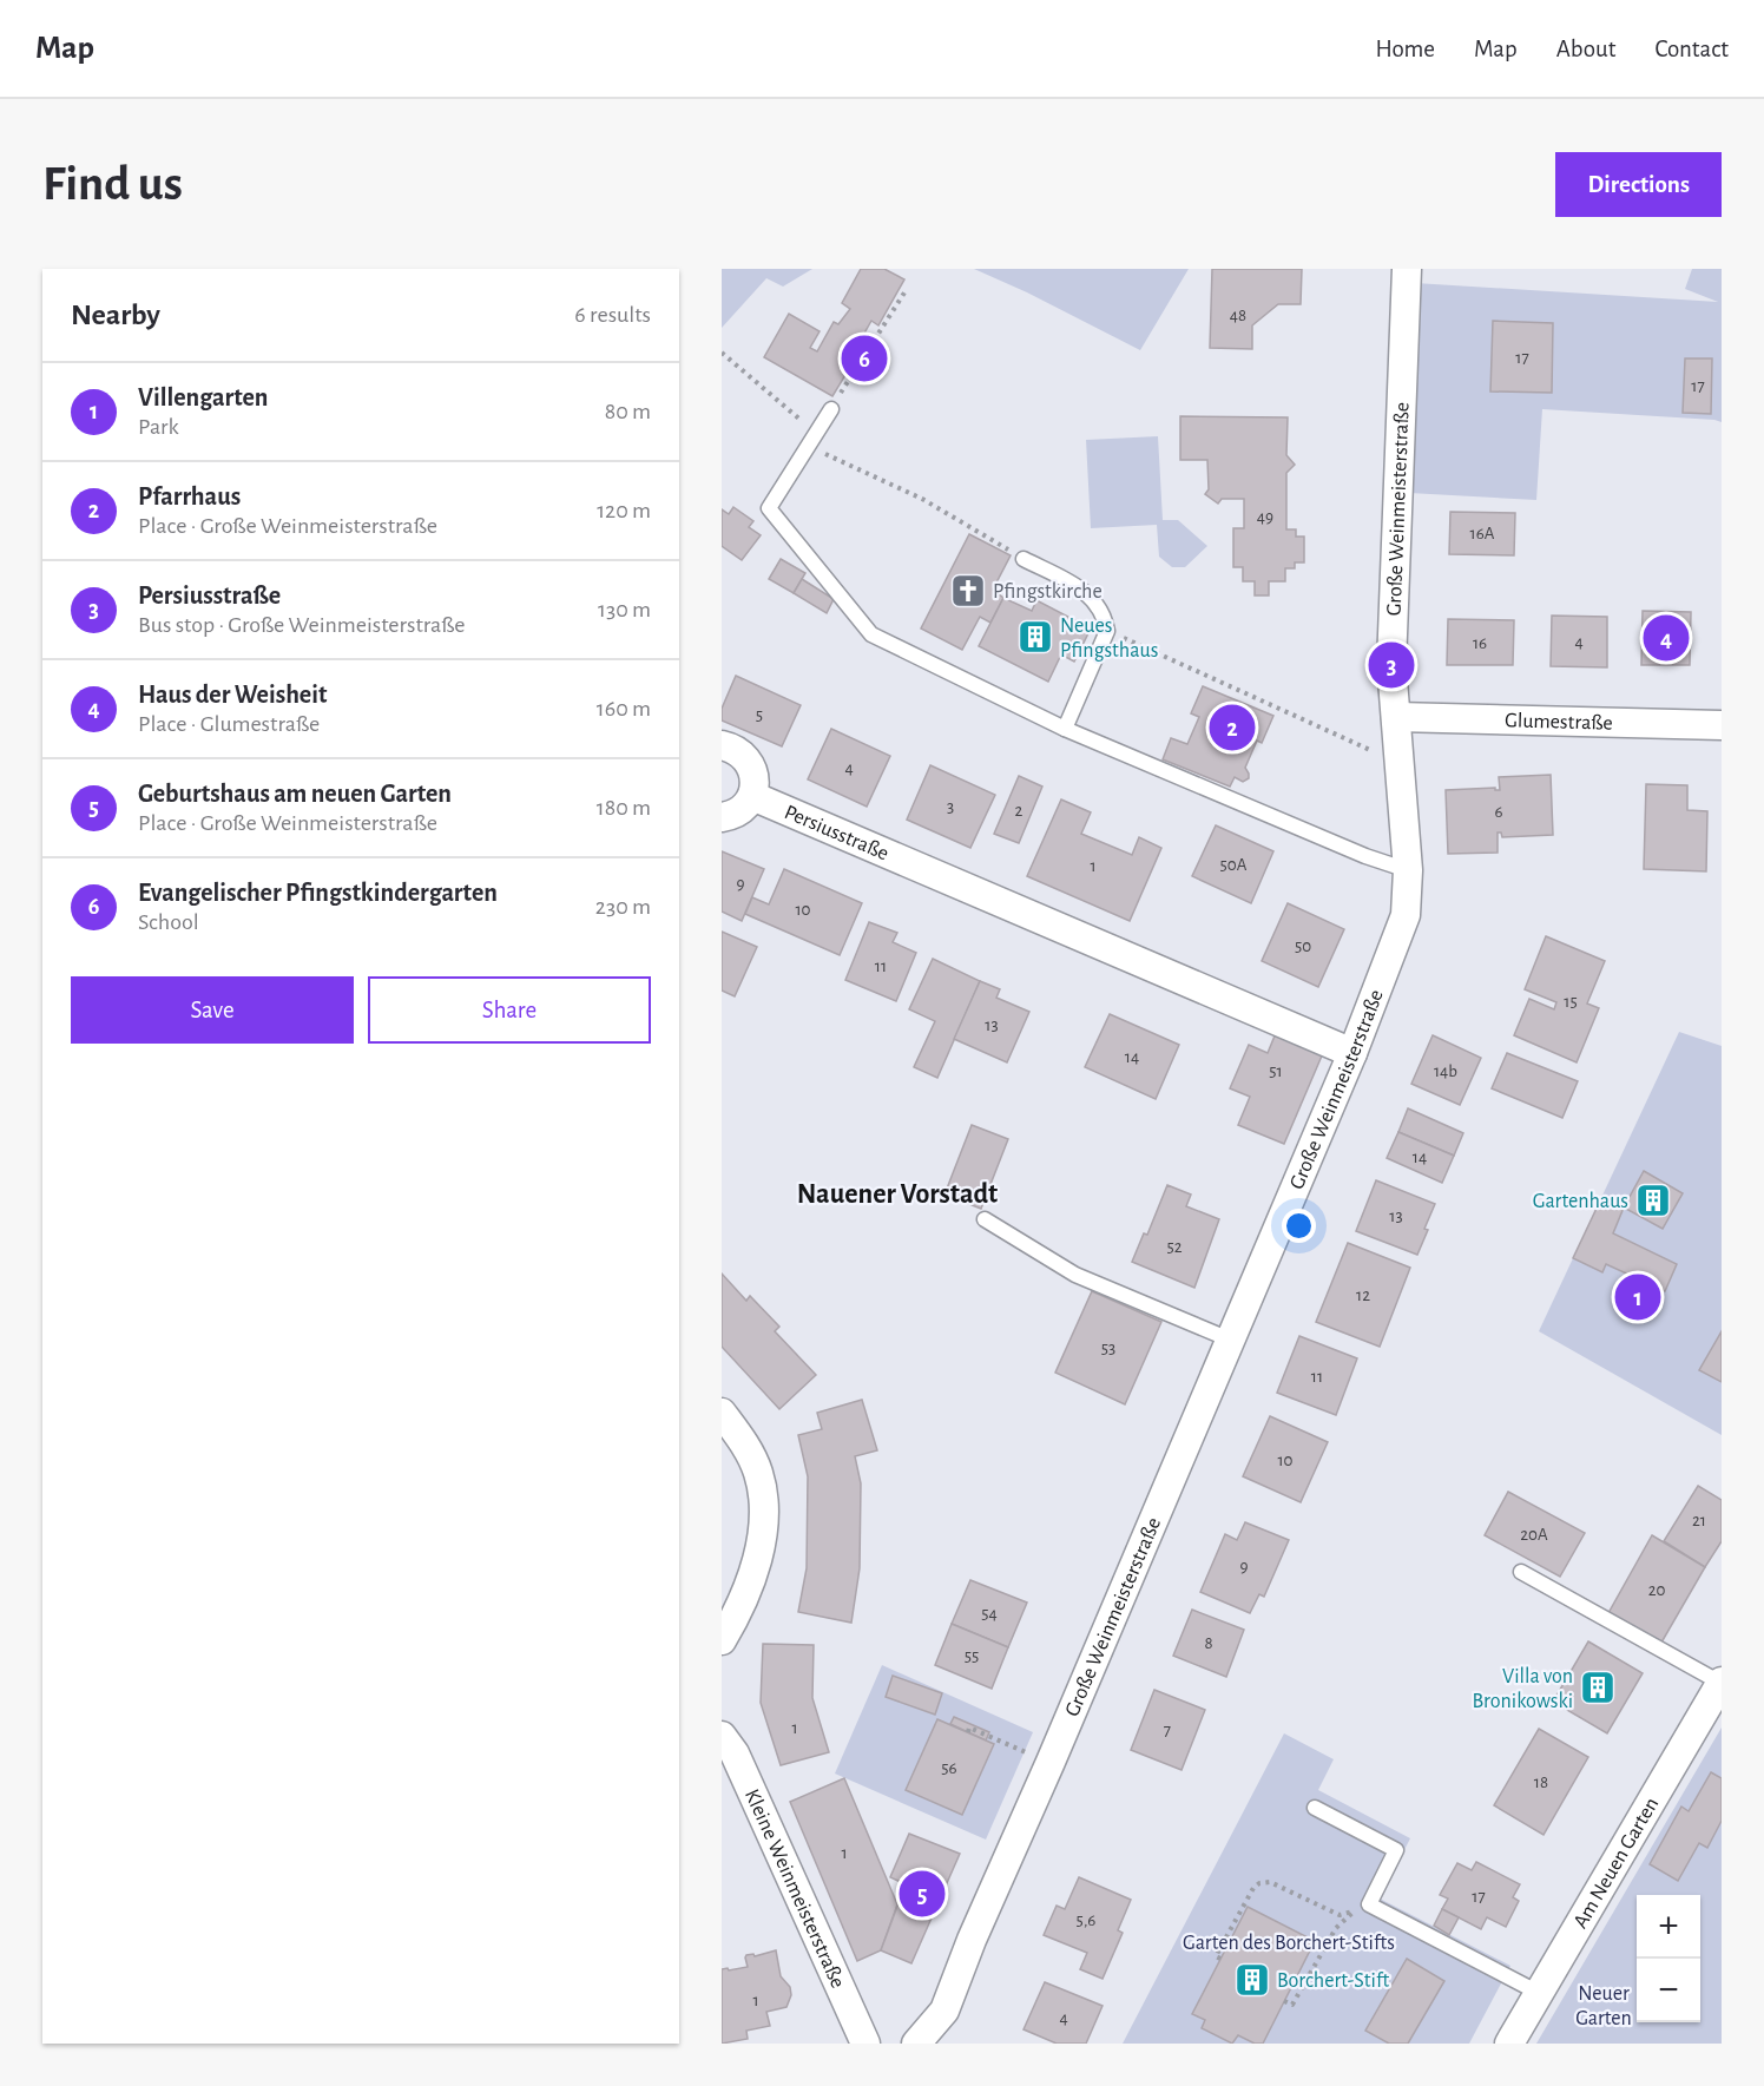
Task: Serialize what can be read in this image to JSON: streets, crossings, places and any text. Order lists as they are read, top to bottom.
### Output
{
  "streets": {
    "street": [
      "Große Weinmeisterstraße",
      "Glumestraße",
      "Persiusstraße",
      "Am Neuen Garten",
      "Kleine Weinmeisterstraße"
    ]
  },
  "crossings": [
    ["Große Weinmeisterstraße", "Glumestraße"],
    ["Große Weinmeisterstraße", "Persiusstraße"]
  ],
  "districts": ["Nauener Vorstadt"],
  "parks": ["Garten des Borchert-Stifts", "Neuer Garten"],
  "places": {
    "church": ["Pfingstkirche"],
    "building": [
      "Neues Pfingsthaus",
      "Gartenhaus",
      "Villa von Bronikowski",
      "Borchert-Stift"
    ]
  },
  "house_numbers": [
    "48",
    "17",
    "17",
    "49",
    "16A",
    "4",
    "16",
    "5",
    "4",
    "3",
    "2",
    "6",
    "50A",
    "1",
    "9",
    "10",
    "50",
    "11",
    "15",
    "13",
    "14",
    "51",
    "14b",
    "14",
    "13",
    "52",
    "12",
    "53",
    "11",
    "10",
    "21",
    "20A",
    "9",
    "20",
    "54",
    "8",
    "55",
    "1",
    "7",
    "56",
    "18",
    "1",
    "17",
    "5,6",
    "1",
    "4"
  ],
  "page": {
    "header": "Map",
    "nav": [
      "Home",
      "Map",
      "About",
      "Contact"
    ],
    "buttons": [
      "Directions",
      ["Save", "Share"]
    ],
    "title": "Find us",
    "heading": ["Nearby", "6 results"],
    "pins": [
      "6",
      "4",
      "3",
      "2",
      "1",
      "5"
    ],
    "list": [
      {
        "mark": "1",
        "name": "Villengarten",
        "note": "Park",
        "value": "80 m"
      },
      {
        "mark": "2",
        "name": "Pfarrhaus",
        "note": "Place · Große Weinmeisterstraße",
        "value": "120 m"
      },
      {
        "mark": "3",
        "name": "Persiusstraße",
        "note": "Bus stop · Große Weinmeisterstraße",
        "value": "130 m"
      },
      {
        "mark": "4",
        "name": "Haus der Weisheit",
        "note": "Place · Glumestraße",
        "value": "160 m"
      },
      {
        "mark": "5",
        "name": "Geburtshaus am neuen Garten",
        "note": "Place · Große Weinmeisterstraße",
        "value": "180 m"
      },
      {
        "mark": "6",
        "name": "Evangelischer Pfingstkindergarten",
        "note": "School",
        "value": "230 m"
      }
    ],
    "map_buttons": ["+", "−"]
  }
}
